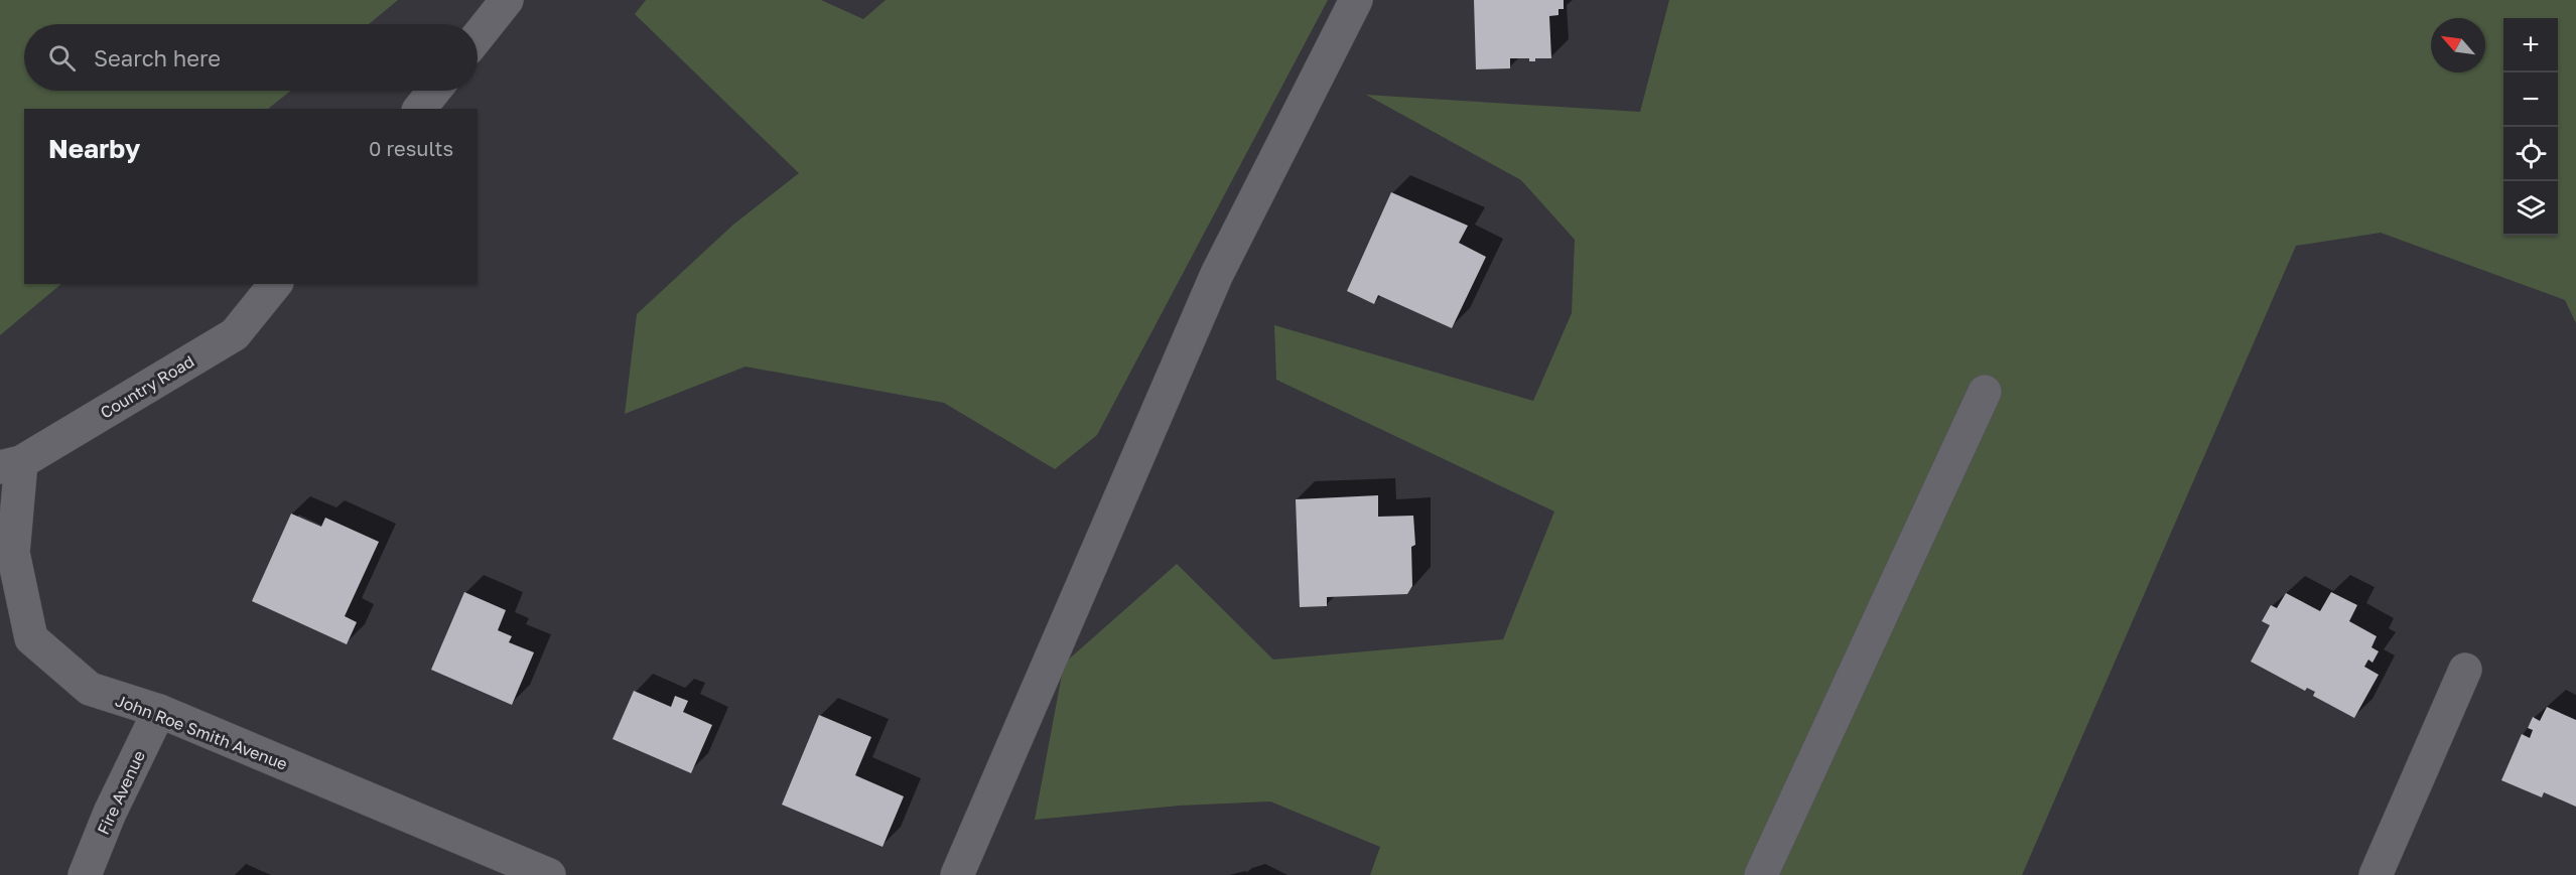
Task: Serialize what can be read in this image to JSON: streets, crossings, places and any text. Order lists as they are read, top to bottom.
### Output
{
  "streets": {
    "street": ["Country Road", "John Roe Smith Avenue", "Fire Avenue"]
  },
  "crossings": [
    ["Country Road", "John Roe Smith Avenue"],
    ["John Roe Smith Avenue", "Fire Avenue"]
  ],
  "north": "top left",
  "page": {
    "map_buttons": ["+", "−"],
    "search": "Search here",
    "heading": ["Nearby", "0 results"]
  }
}
